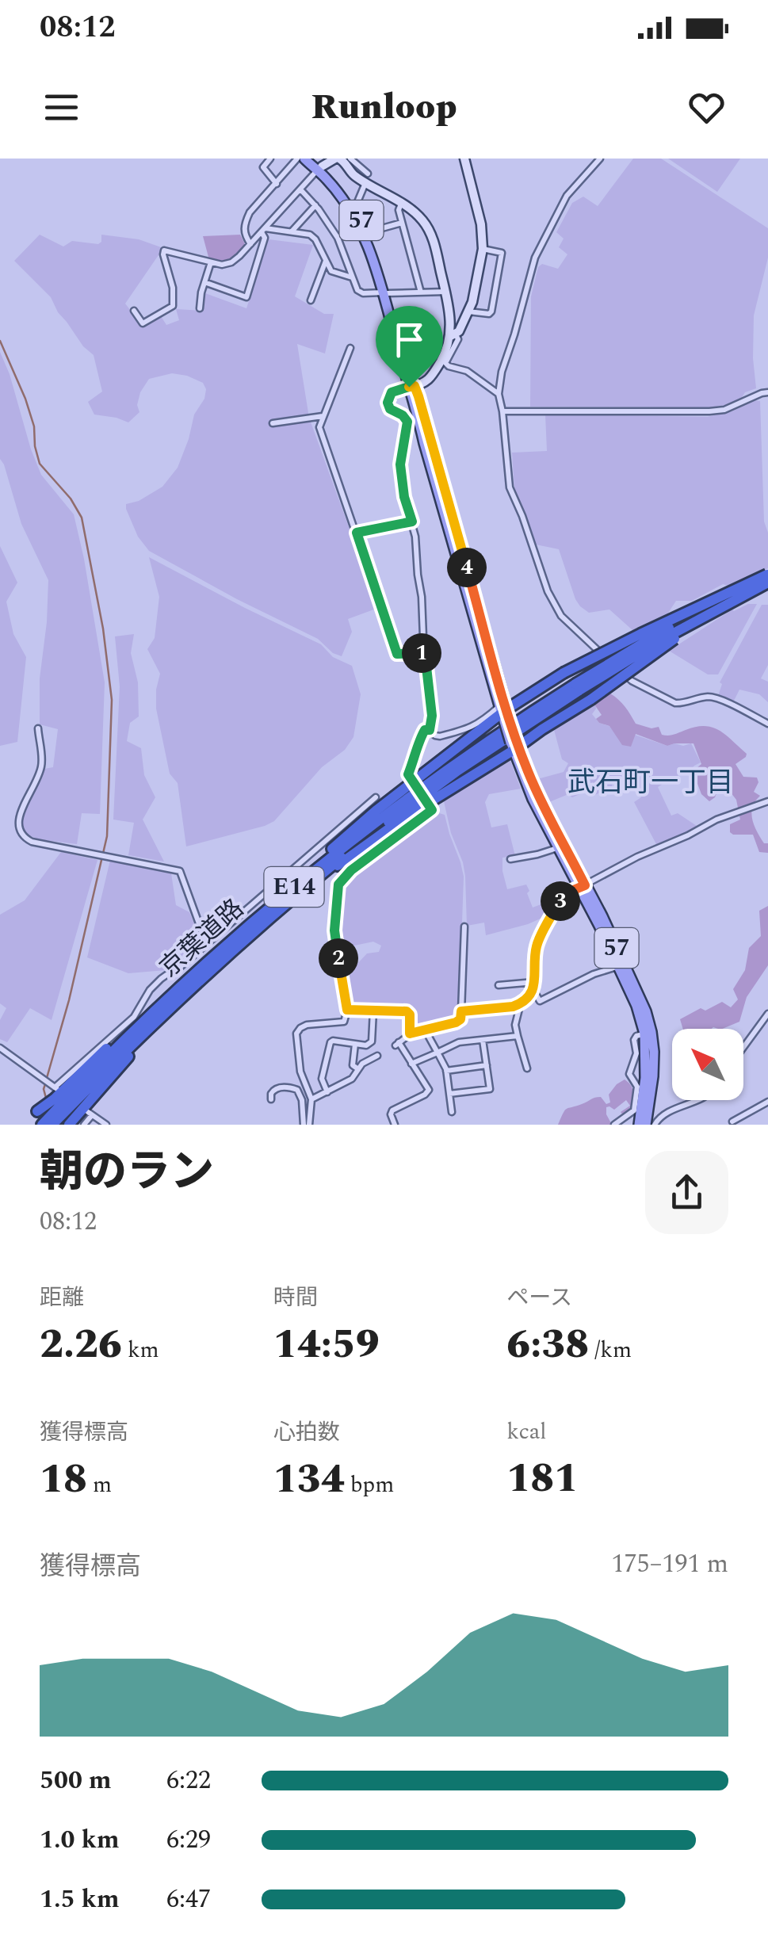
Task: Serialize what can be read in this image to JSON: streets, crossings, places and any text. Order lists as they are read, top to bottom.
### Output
{
  "streets": {
    "highway": ["E14", "京葉道路"],
    "main road": ["57"]
  },
  "districts": ["武石町一丁目"],
  "north": "top left",
  "page": {
    "status": "08:12",
    "header": "Runloop",
    "pins": [
      "4",
      "1",
      "3",
      "2"
    ],
    "heading": ["朝のラン", "08:12"],
    "stats": [
      ["距離", "2.26 km"],
      ["時間", "14:59"],
      ["ペース", "6:38 /km"],
      ["獲得標高", "18 m"],
      ["心拍数", "134 bpm"],
      ["kcal", "181"]
    ],
    "chart": ["獲得標高", "175–191 m"],
    "list": [
      {
        "name": "500 m",
        "note": "6:22"
      },
      {
        "name": "1.0 km",
        "note": "6:29"
      },
      {
        "name": "1.5 km",
        "note": "6:47"
      }
    ]
  }
}
